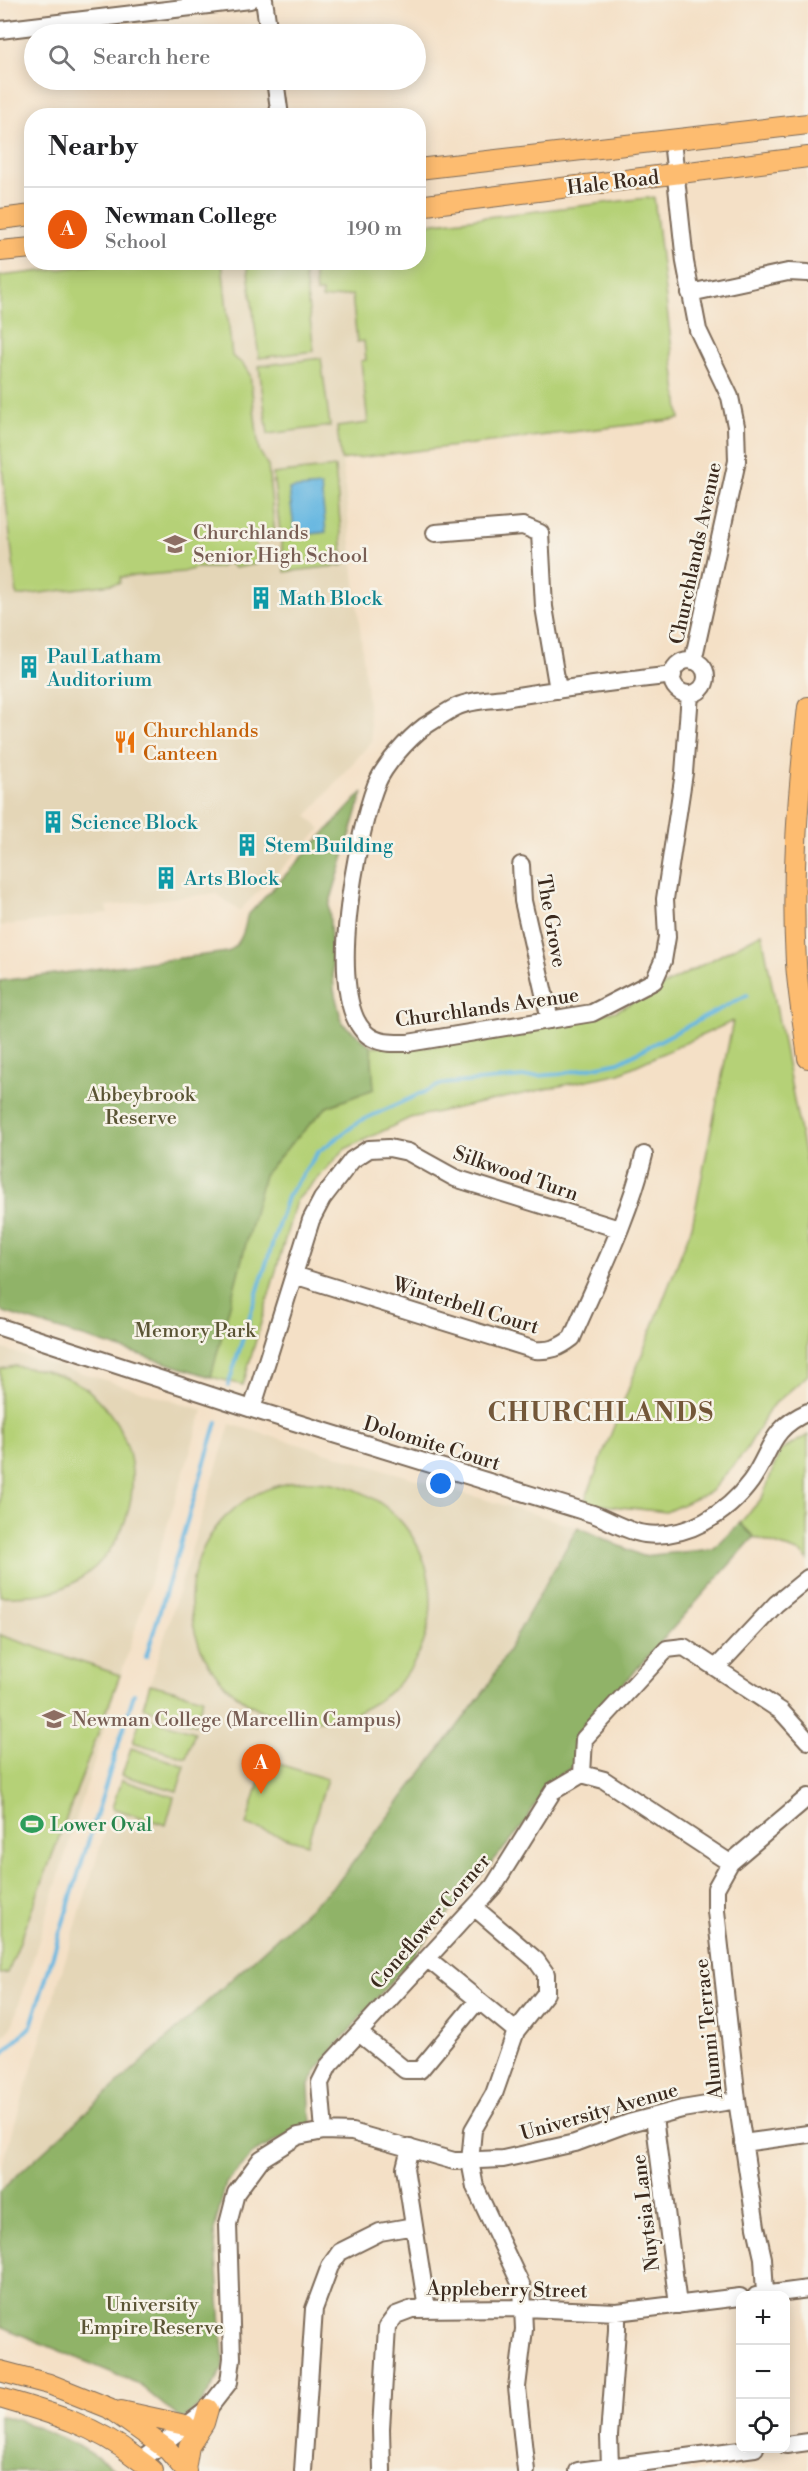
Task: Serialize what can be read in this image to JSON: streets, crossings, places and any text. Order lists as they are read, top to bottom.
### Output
{
  "streets": {
    "main road": ["Hale Road"],
    "street": [
      "Churchlands Avenue",
      "The Grove",
      "Silkwood Turn",
      "Winterbell Court",
      "Dolomite Court",
      "Coneflower Corner",
      "Alumni Terrace",
      "University Avenue",
      "Nuytsia Lane",
      "Appleberry Street"
    ]
  },
  "crossings": [
    ["Hale Road", "Churchlands Avenue"],
    ["Churchlands Avenue", "The Grove"],
    ["Silkwood Turn", "Winterbell Court"],
    ["Silkwood Turn", "Dolomite Court"],
    ["Coneflower Corner", "University Avenue"],
    ["Alumni Terrace", "University Avenue"],
    ["University Avenue", "Nuytsia Lane"],
    ["Nuytsia Lane", "Appleberry Street"]
  ],
  "districts": ["CHURCHLANDS"],
  "parks": ["Abbeybrook Reserve", "Memory Park", "University Empire Reserve"],
  "places": {
    "school or university": ["Churchlands Senior High School", "Newman College (Marcellin Campus)"],
    "building": [
      "Math Block",
      "Paul Latham Auditorium",
      "Science Block",
      "Stem Building",
      "Arts Block"
    ],
    "restaurant": ["Churchlands Canteen"],
    "sports": ["Lower Oval"]
  },
  "page": {
    "search": "Search here",
    "heading": "Nearby",
    "list": [
      {
        "mark": "A",
        "name": "Newman College",
        "note": "School",
        "value": "190 m"
      }
    ],
    "pins": "A",
    "map_buttons": ["+", "−"]
  }
}
